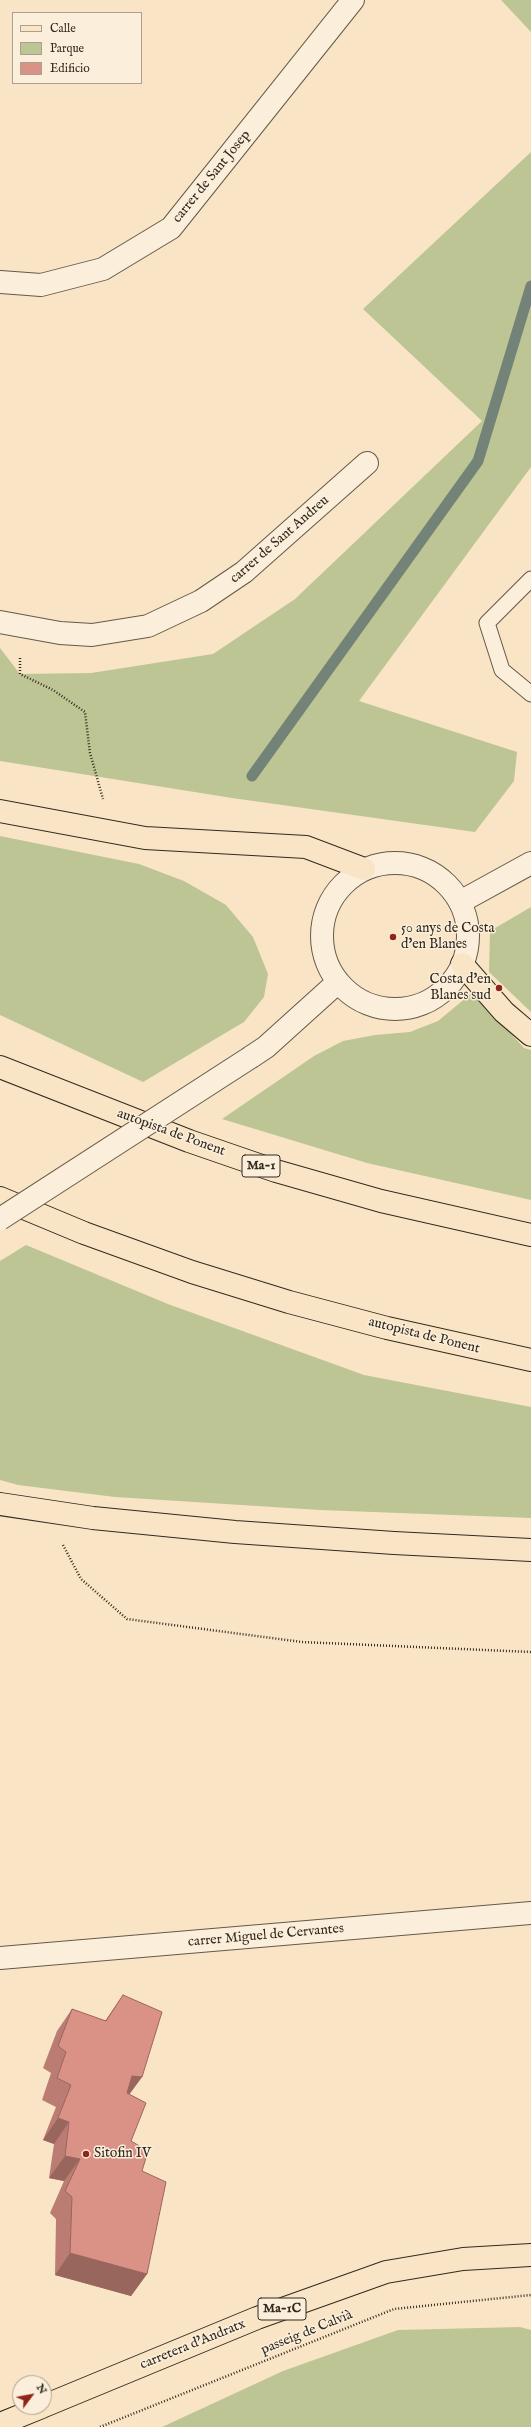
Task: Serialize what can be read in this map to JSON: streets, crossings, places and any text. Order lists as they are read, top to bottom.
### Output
{
  "streets": {
    "main road": [
      "autopista de Ponent",
      "Ma-1",
      "Ma-1C",
      "carretera d'Andratx"
    ],
    "street": ["carrer de Sant Josep", "carrer de Sant Andreu", "carrer Miguel de Cervantes"],
    "path": ["passeig de Calvià"]
  },
  "places": ["50 anys de Costa d'en Blanes", "Costa d'en Blanes sud", "Sitofin IV"],
  "legend": ["Calle", "Parque", "Edificio"],
  "north": "top right"
}
